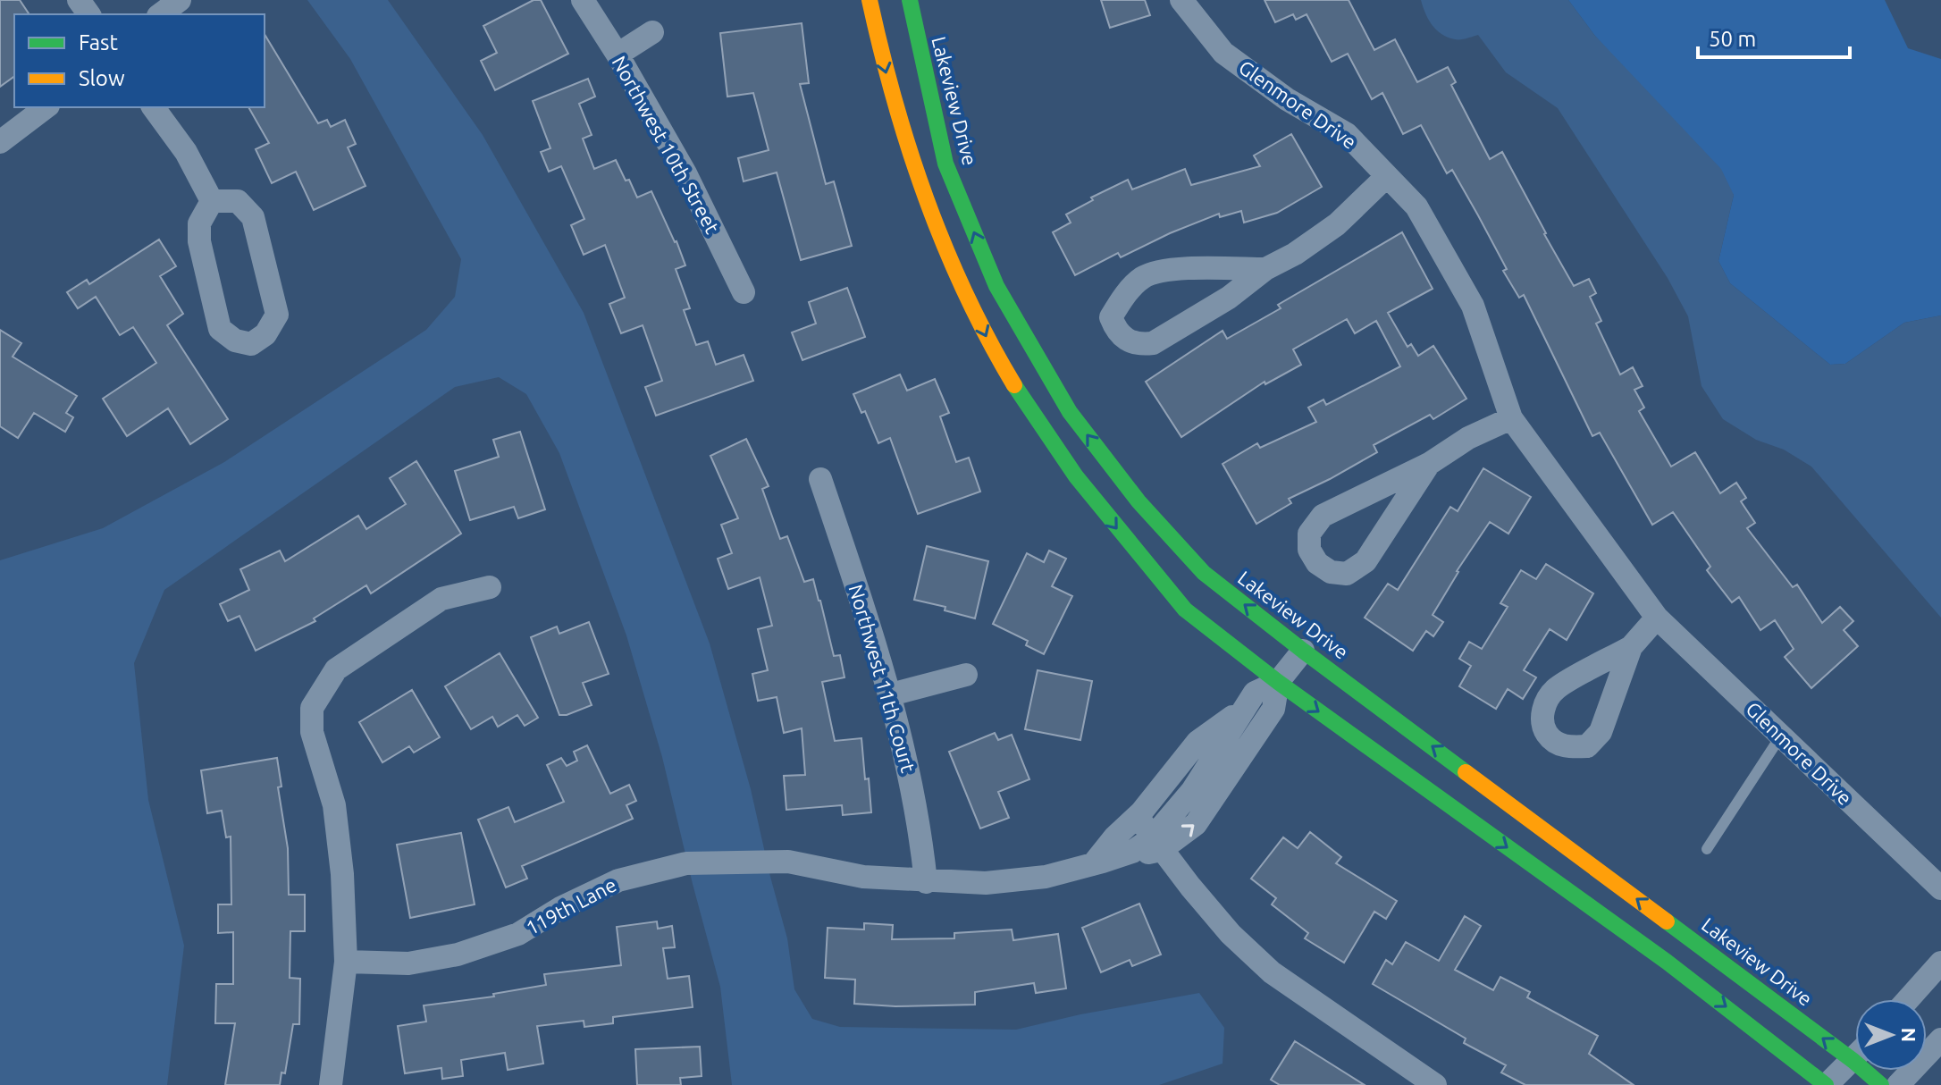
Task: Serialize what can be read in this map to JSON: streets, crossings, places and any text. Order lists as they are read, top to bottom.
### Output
{
  "streets": {
    "street": [
      "Lakeview Drive",
      "Glenmore Drive",
      "Northwest 10th Street",
      "Northwest 11th Court",
      "119th Lane"
    ]
  },
  "crossings": [
    ["Northwest 11th Court", "119th Lane"]
  ],
  "legend": ["Fast", "Slow"],
  "scale_bar": "50 m",
  "north": "right"
}
